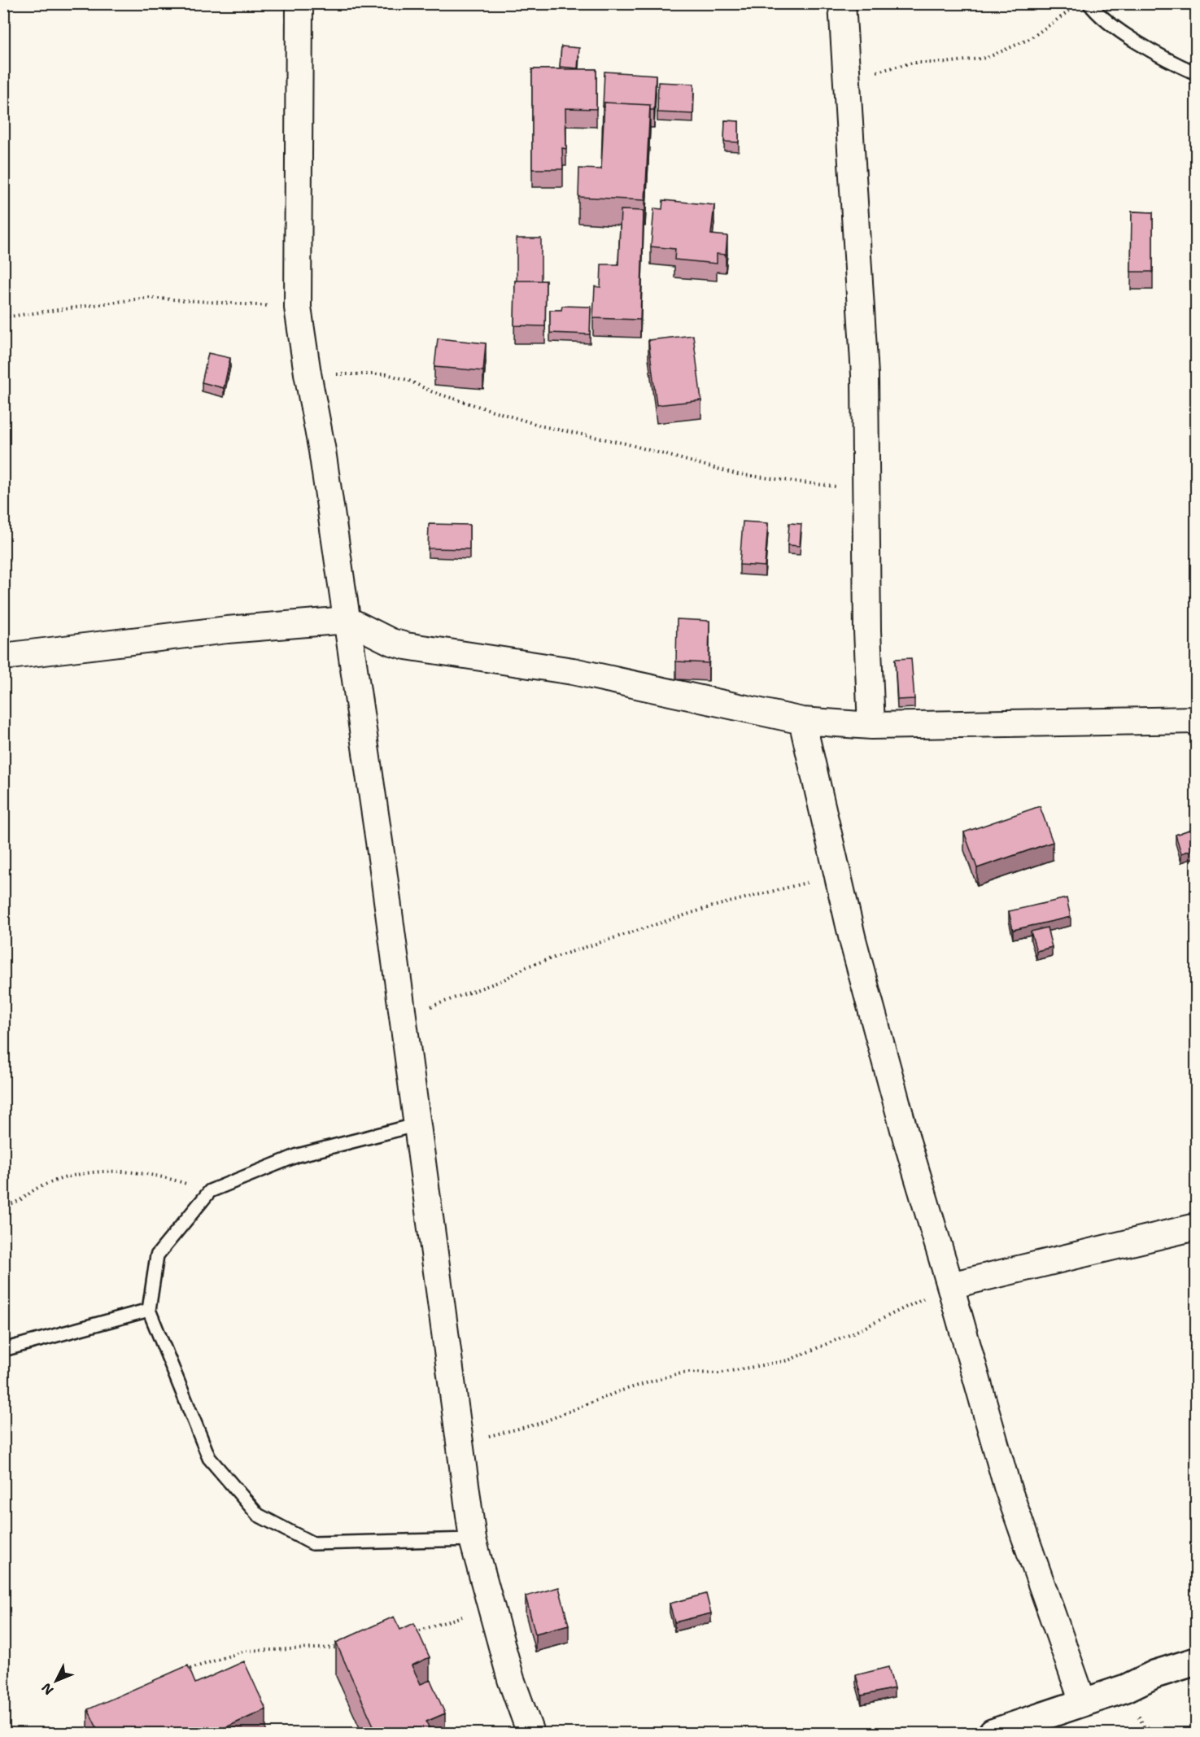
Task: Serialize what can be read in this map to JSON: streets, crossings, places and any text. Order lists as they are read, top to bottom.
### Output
{
  "north": "bottom left"
}
